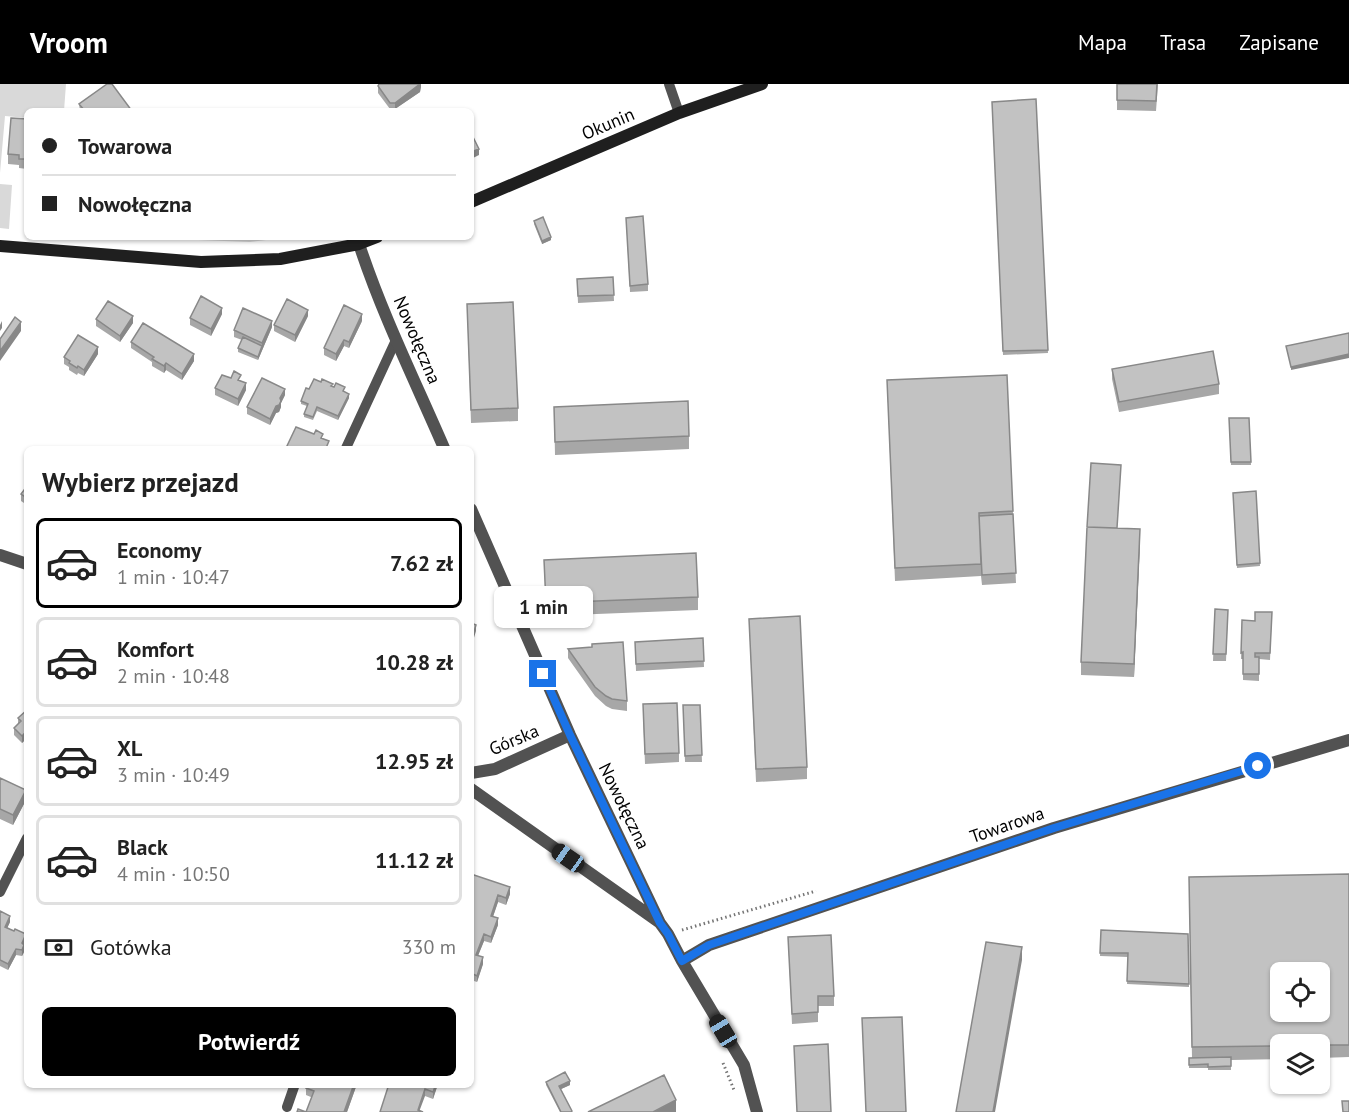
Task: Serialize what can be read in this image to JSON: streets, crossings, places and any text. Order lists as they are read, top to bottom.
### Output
{
  "streets": {
    "main road": ["Okunin"],
    "street": ["Nowołęczna", "Górska", "Towarowa"]
  },
  "crossings": [
    ["Nowołęczna", "Górska"],
    ["Nowołęczna", "Towarowa"]
  ],
  "page": {
    "header": "Vroom",
    "nav": ["Mapa", "Trasa", "Zapisane"],
    "banner": ["Towarowa", "Nowołęczna"],
    "heading": "Wybierz przejazd",
    "list": [
      {
        "name": "Economy",
        "note": "1 min · 10:47",
        "value": "7.62 zł"
      },
      {
        "name": "Komfort",
        "note": "2 min · 10:48",
        "value": "10.28 zł"
      },
      {
        "name": "XL",
        "note": "3 min · 10:49",
        "value": "12.95 zł"
      },
      {
        "name": "Black",
        "note": "4 min · 10:50",
        "value": "11.12 zł"
      }
    ],
    "bubble": "1 min",
    "pay": ["Gotówka", "330 m"],
    "buttons": "Potwierdź"
  }
}
